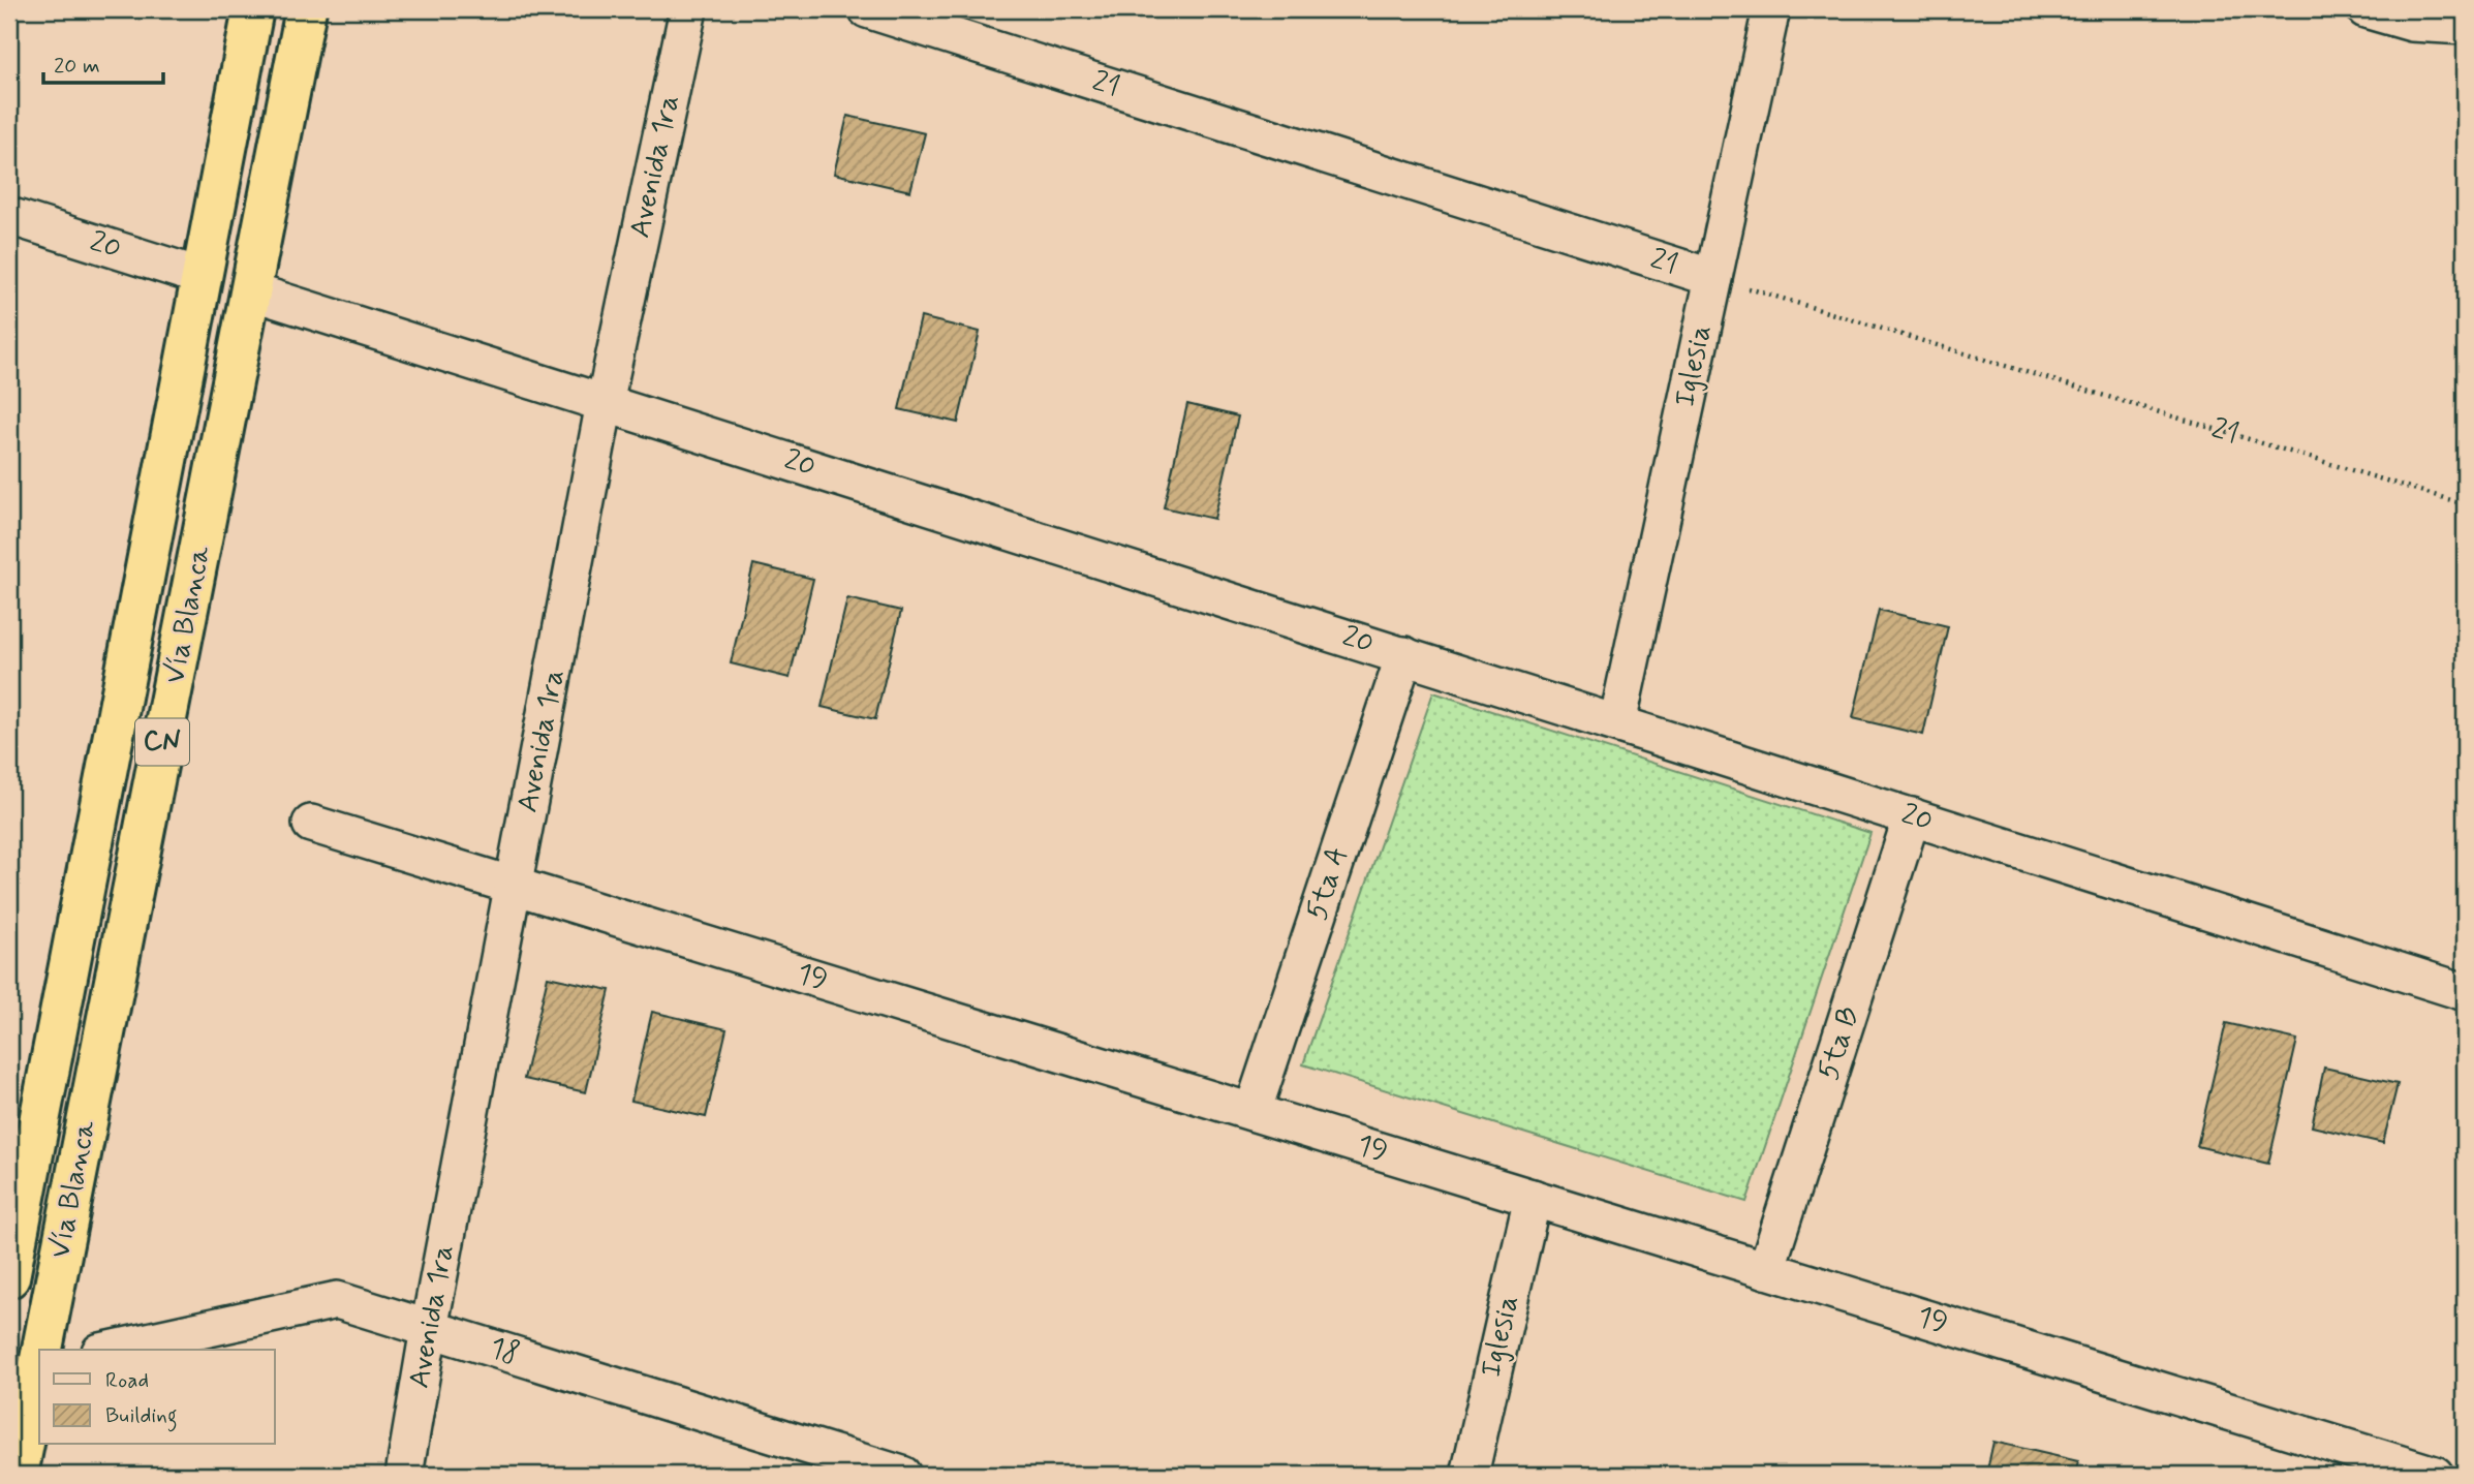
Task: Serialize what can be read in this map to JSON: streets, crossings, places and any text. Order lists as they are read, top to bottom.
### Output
{
  "streets": {
    "highway": ["Vía Blanca", "CN"],
    "street": [
      "21",
      "Avenida 1ra",
      "20",
      "Iglesia",
      "5ta A",
      "19",
      "5ta B",
      "18"
    ]
  },
  "crossings": [
    ["21", "Iglesia"],
    ["Avenida 1ra", "20"],
    ["Avenida 1ra", "19"],
    ["Avenida 1ra", "18"],
    ["20", "Iglesia"],
    ["20", "Vía Blanca"],
    ["20", "5ta A"],
    ["20", "5ta B"],
    ["Iglesia", "19"],
    ["5ta A", "19"],
    ["19", "5ta B"]
  ],
  "legend": ["Road", "Building"],
  "scale_bar": "20 m"
}
